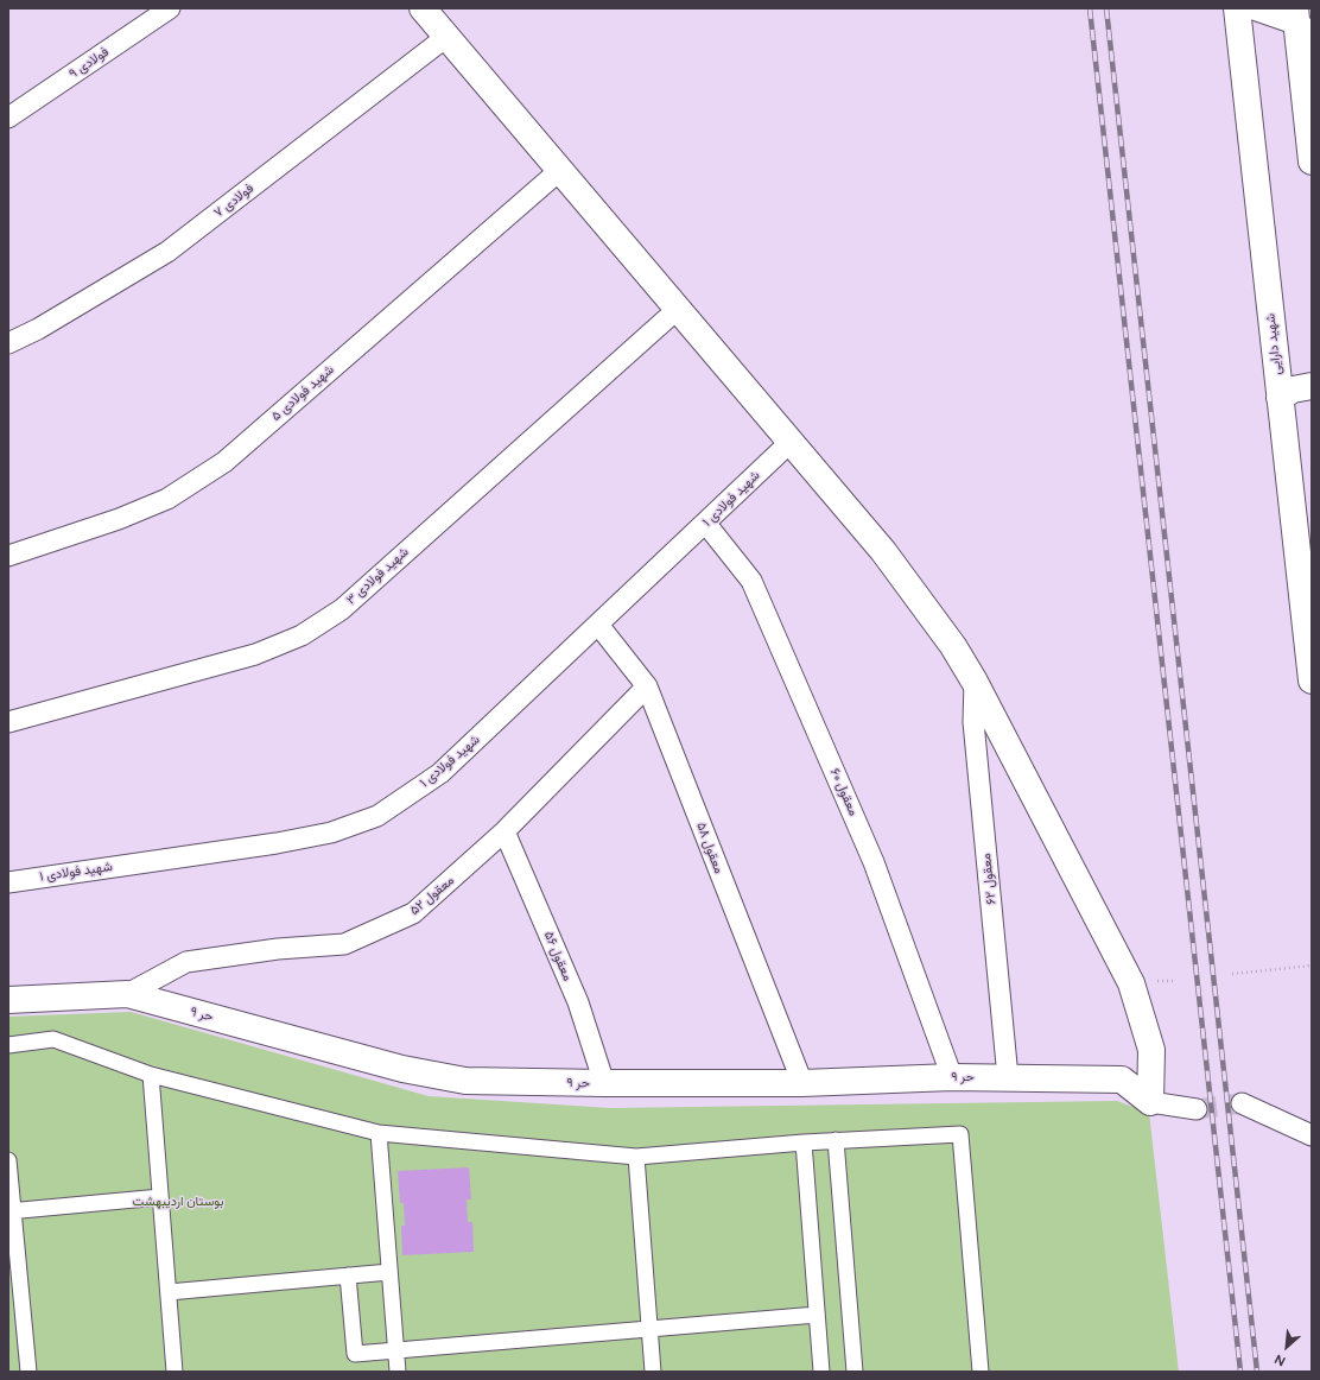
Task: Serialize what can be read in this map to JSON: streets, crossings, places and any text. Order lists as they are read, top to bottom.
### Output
{
  "streets": {
    "street": [
      "فولادی ۹",
      "فولادی ۷",
      "شهید دارایی",
      "شهید فولادی ۵",
      "شهید فولادی ۱",
      "شهید فولادی ۳",
      "معقول ۶۰",
      "معقول ۵۸",
      "معقول ۶۲",
      "معقول ۵۲",
      "معقول ۵۶",
      "حر ۹"
    ]
  },
  "crossings": [
    ["شهید فولادی ۱", "معقول ۶۰"],
    ["شهید فولادی ۱", "معقول ۵۸"],
    ["معقول ۶۰", "حر ۹"],
    ["معقول ۵۸", "معقول ۵۲"],
    ["معقول ۵۸", "حر ۹"],
    ["معقول ۶۲", "حر ۹"],
    ["معقول ۵۲", "معقول ۵۶"],
    ["معقول ۵۲", "حر ۹"],
    ["معقول ۵۶", "حر ۹"]
  ],
  "parks": ["بوستان اردیبهشت"],
  "north": "bottom left"
}
